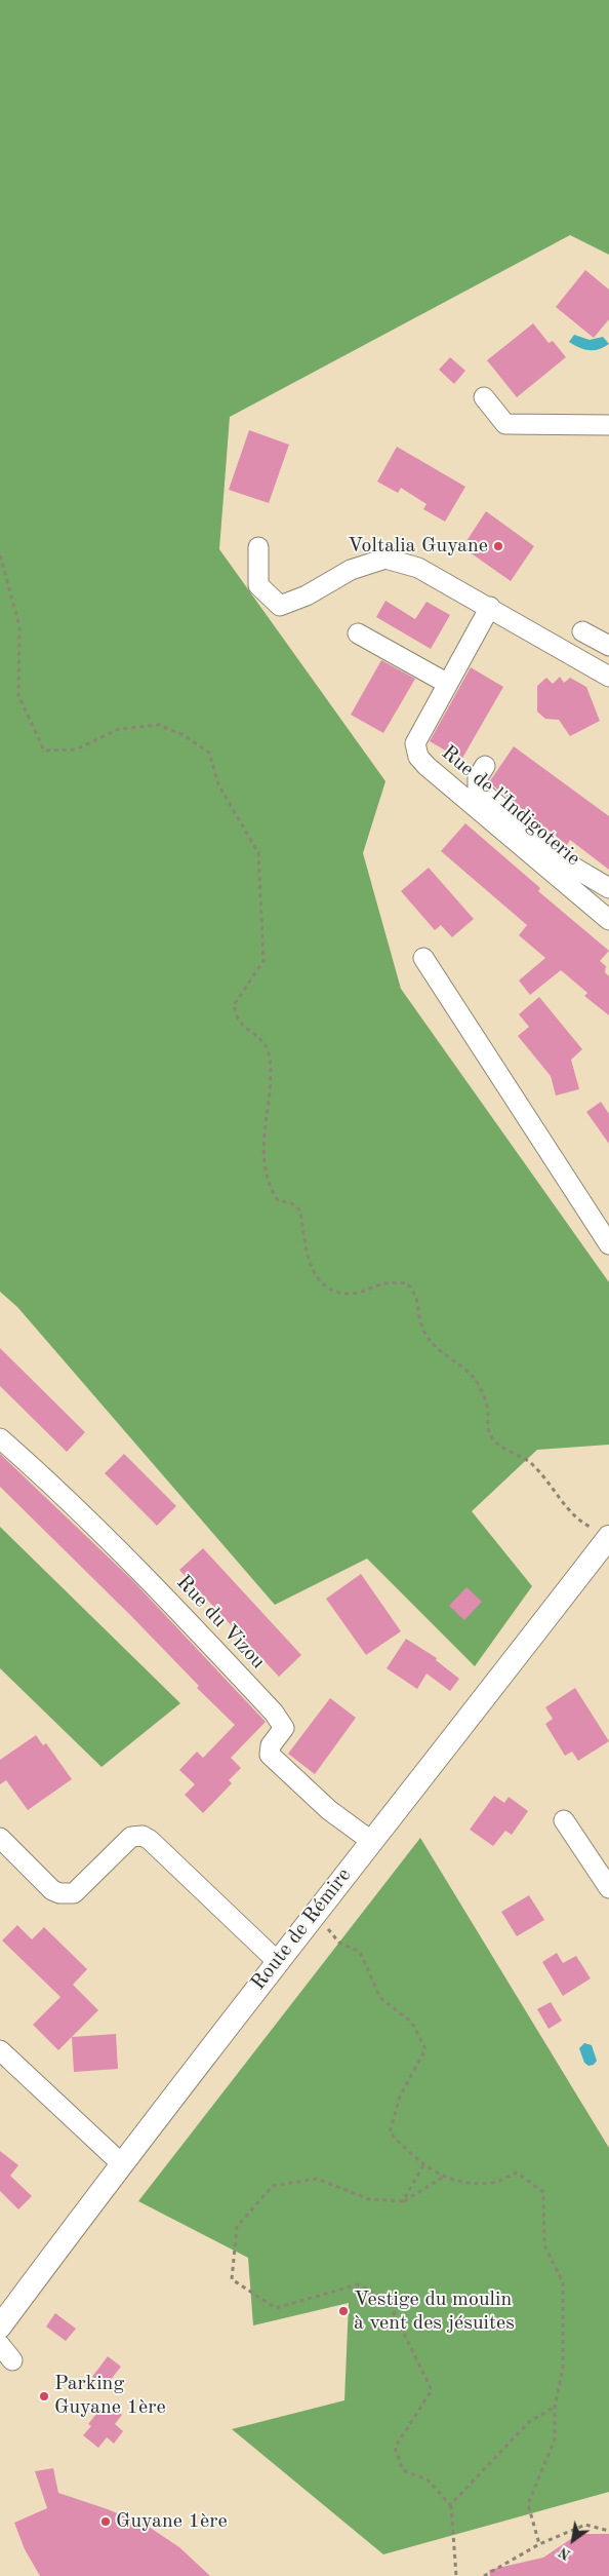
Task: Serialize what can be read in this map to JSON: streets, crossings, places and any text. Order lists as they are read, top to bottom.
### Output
{
  "streets": {
    "main road": ["Route de Rémire"],
    "street": ["Rue de l'Indigoterie", "Rue du Vizou"]
  },
  "crossings": [
    ["Rue du Vizou", "Route de Rémire"]
  ],
  "places": [
    "Voltalia Guyane",
    "Vestige du moulin à vent des jésuites",
    "Parking Guyane 1ère",
    "Guyane 1ère"
  ],
  "north": "bottom left"
}
